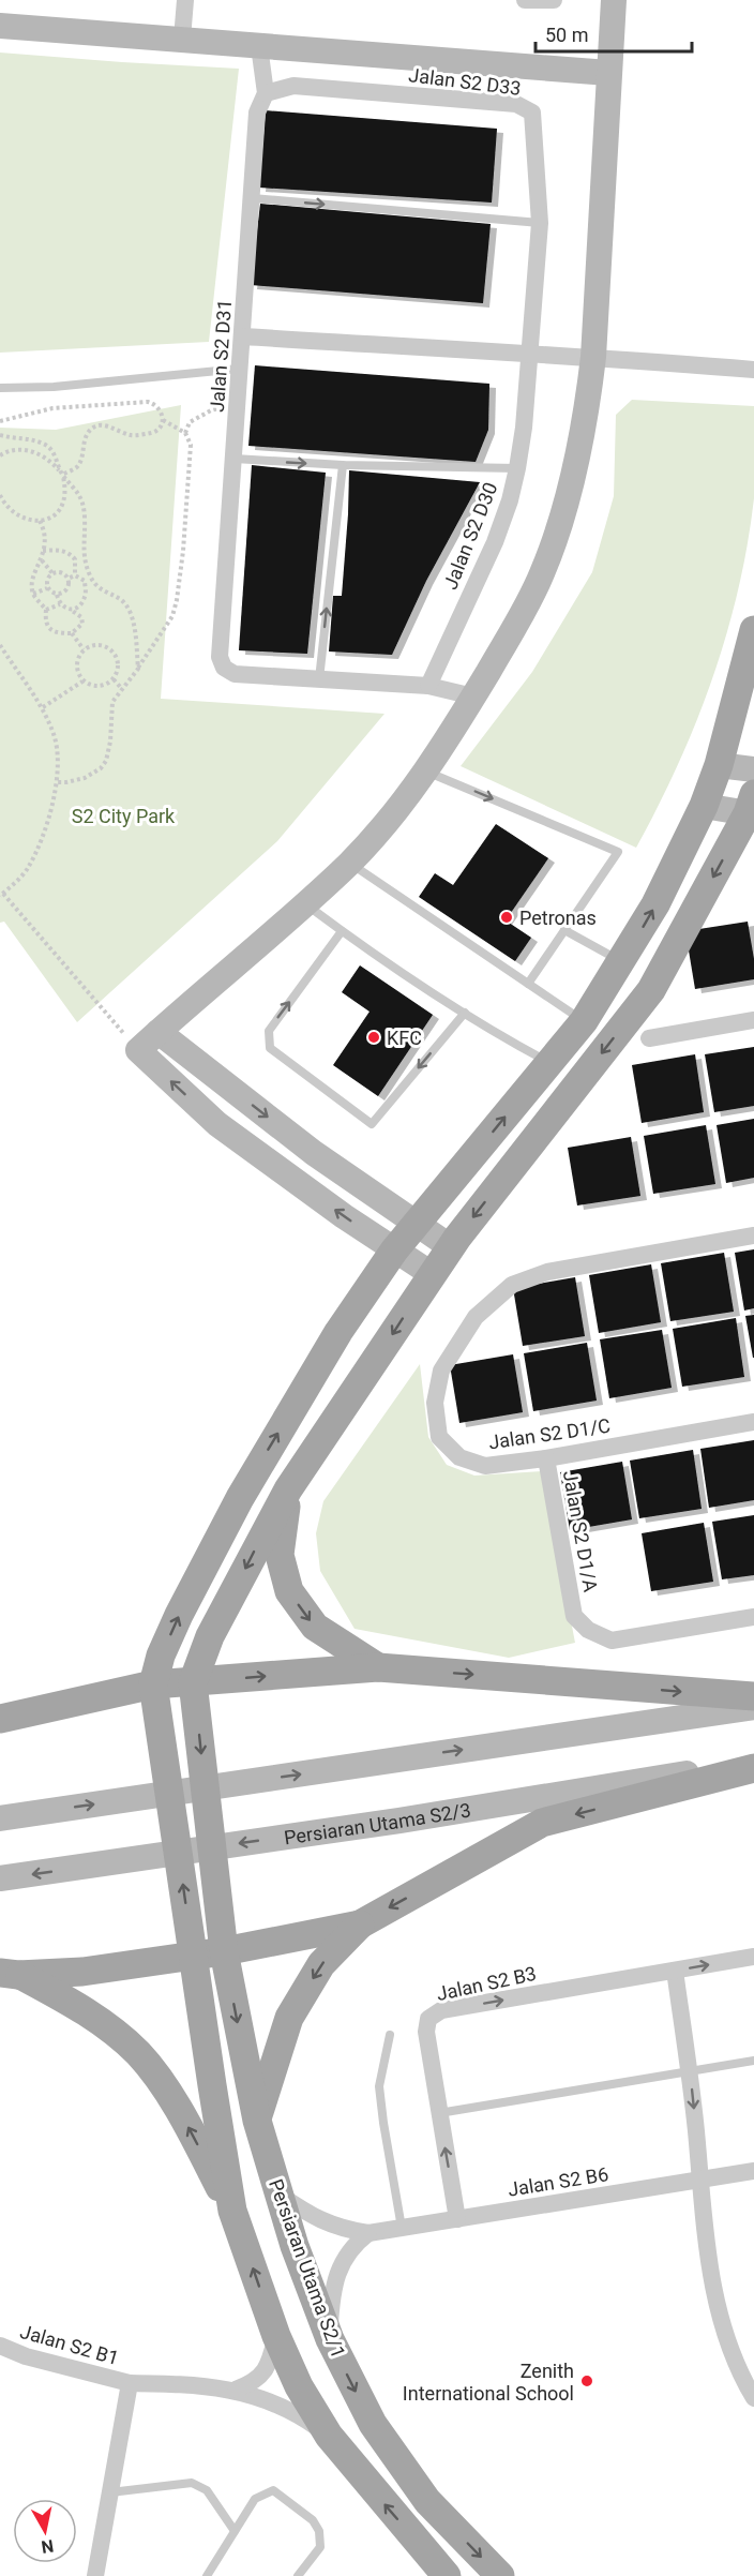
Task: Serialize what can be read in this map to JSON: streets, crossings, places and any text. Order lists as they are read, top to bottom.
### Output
{
  "streets": {
    "main road": ["Persiaran Utama S2/1"],
    "street": [
      "Jalan S2 D33",
      "Jalan S2 D31",
      "Jalan S2 D30",
      "Jalan S2 D1/C",
      "Jalan S2 D1/A",
      "Persiaran Utama S2/3",
      "Jalan S2 B3",
      "Jalan S2 B6",
      "Jalan S2 B1"
    ]
  },
  "crossings": [
    ["Jalan S2 D33", "Jalan S2 D31"],
    ["Jalan S2 D33", "Jalan S2 D30"],
    ["Jalan S2 D1/C", "Jalan S2 D1/A"],
    ["Jalan S2 B3", "Jalan S2 B6"],
    ["Jalan S2 B6", "Persiaran Utama S2/1"]
  ],
  "parks": ["S2 City Park"],
  "places": ["Petronas", "KFC", "Zenith International School"],
  "scale_bar": "50 m",
  "north": "bottom"
}
